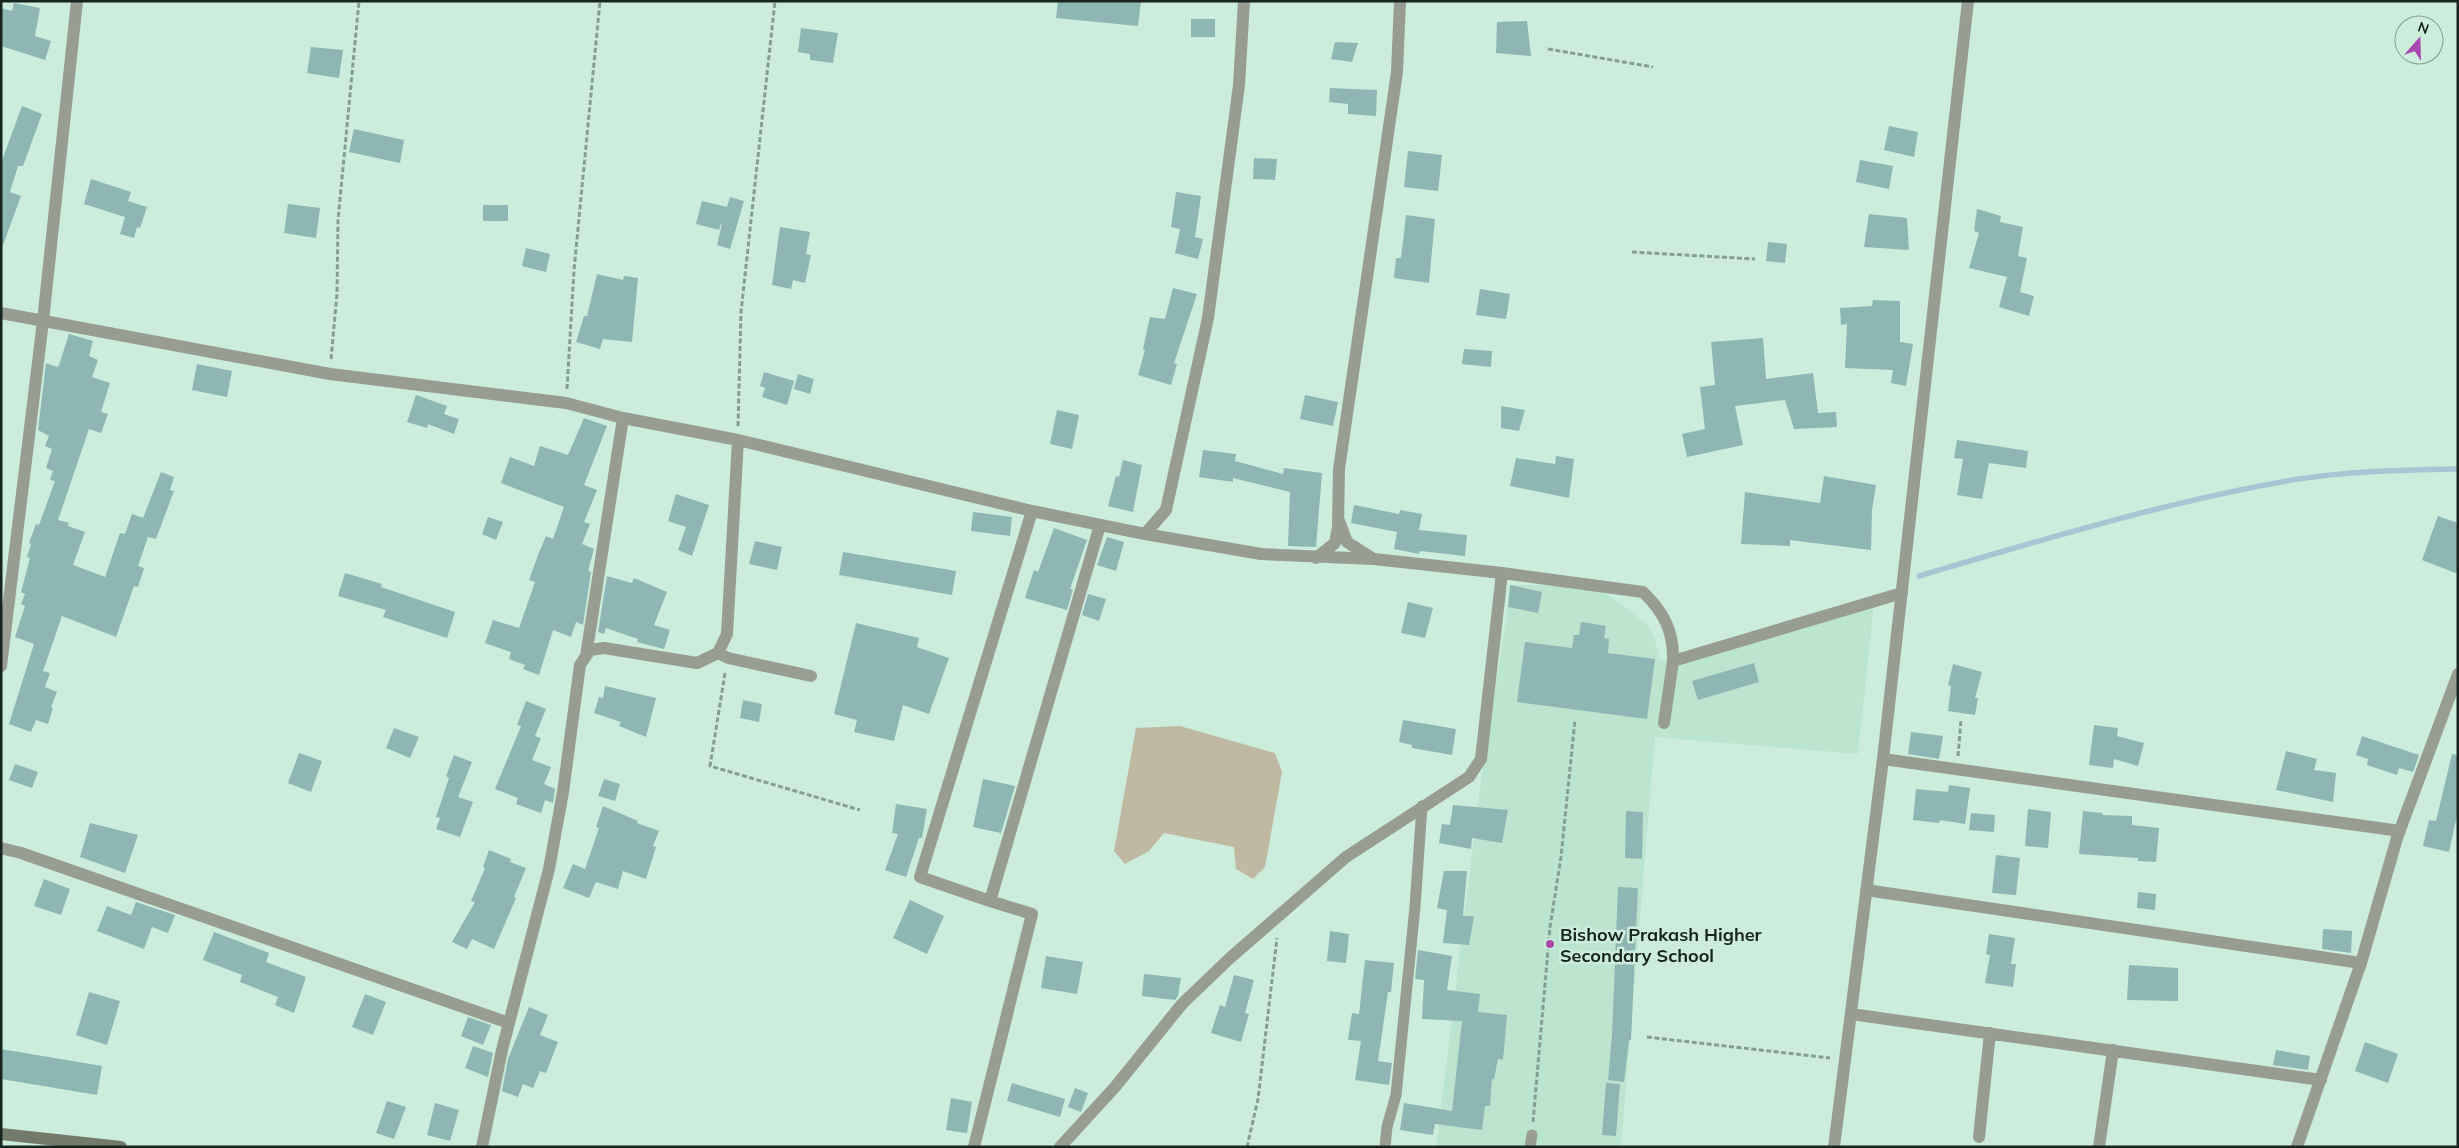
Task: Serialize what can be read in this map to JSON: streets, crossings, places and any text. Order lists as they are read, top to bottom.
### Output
{
  "places": ["Bishow Prakash Higher Secondary School"],
  "north": "top"
}
